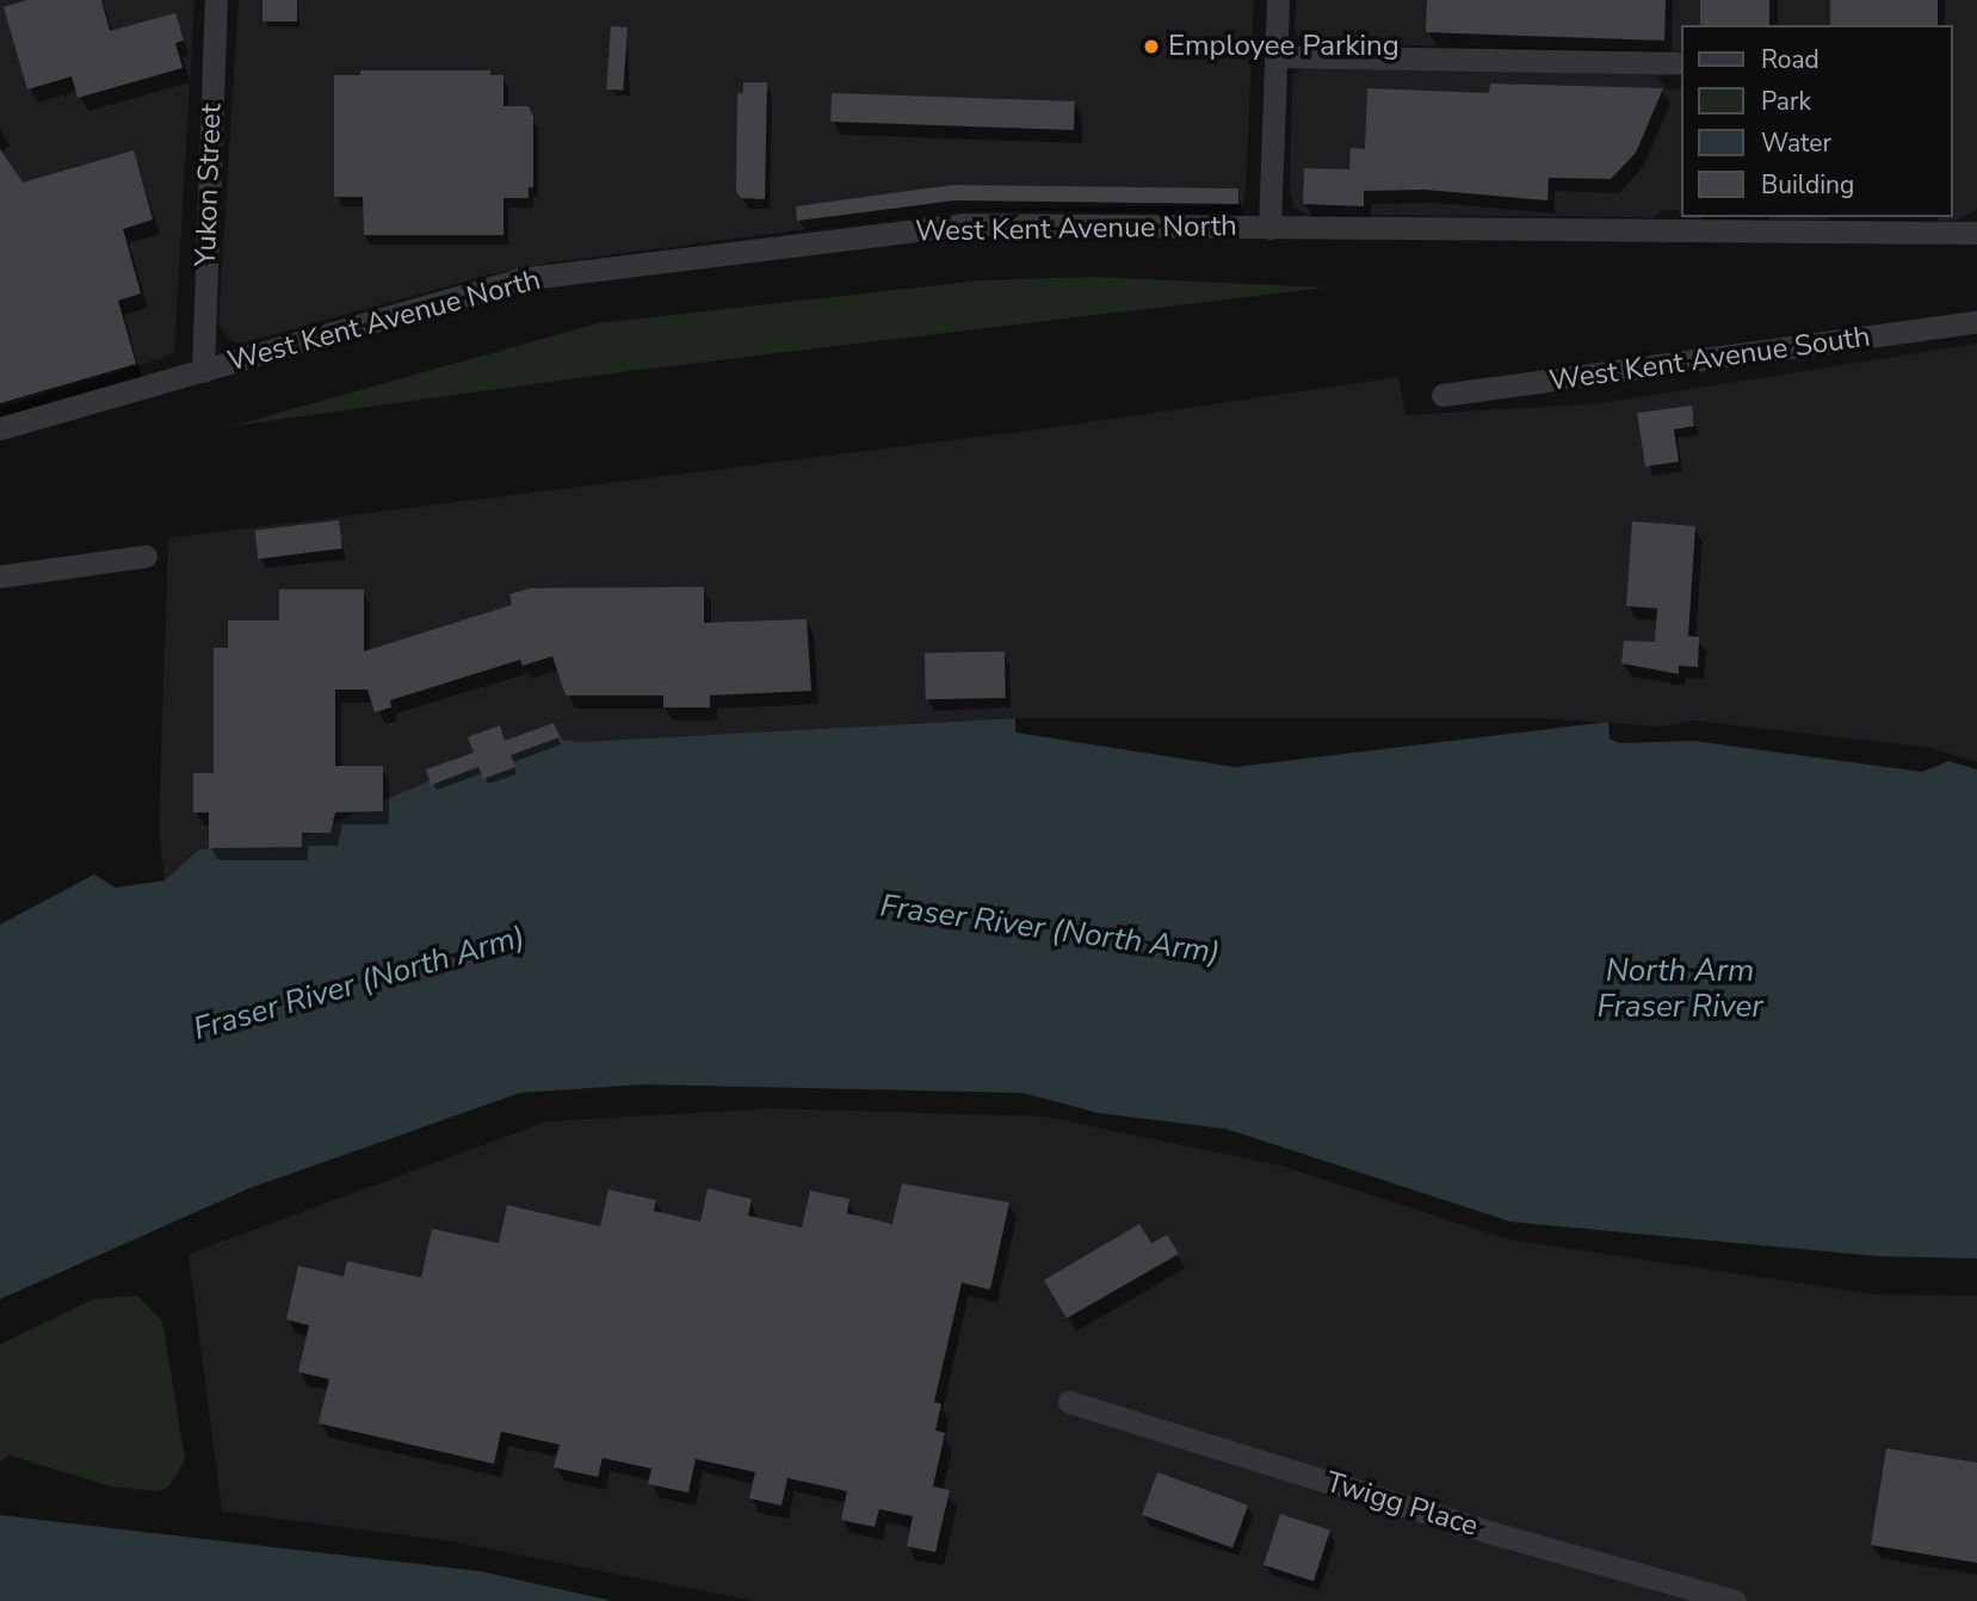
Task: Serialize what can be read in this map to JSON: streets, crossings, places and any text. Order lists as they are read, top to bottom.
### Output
{
  "streets": {
    "street": [
      "Yukon Street",
      "West Kent Avenue North",
      "West Kent Avenue South",
      "Twigg Place"
    ]
  },
  "crossings": [
    ["Yukon Street", "West Kent Avenue North"]
  ],
  "water": ["Fraser River (North Arm)", "North Arm Fraser River"],
  "places": ["Employee Parking"],
  "legend": [
    "Road",
    "Park",
    "Water",
    "Building"
  ]
}
